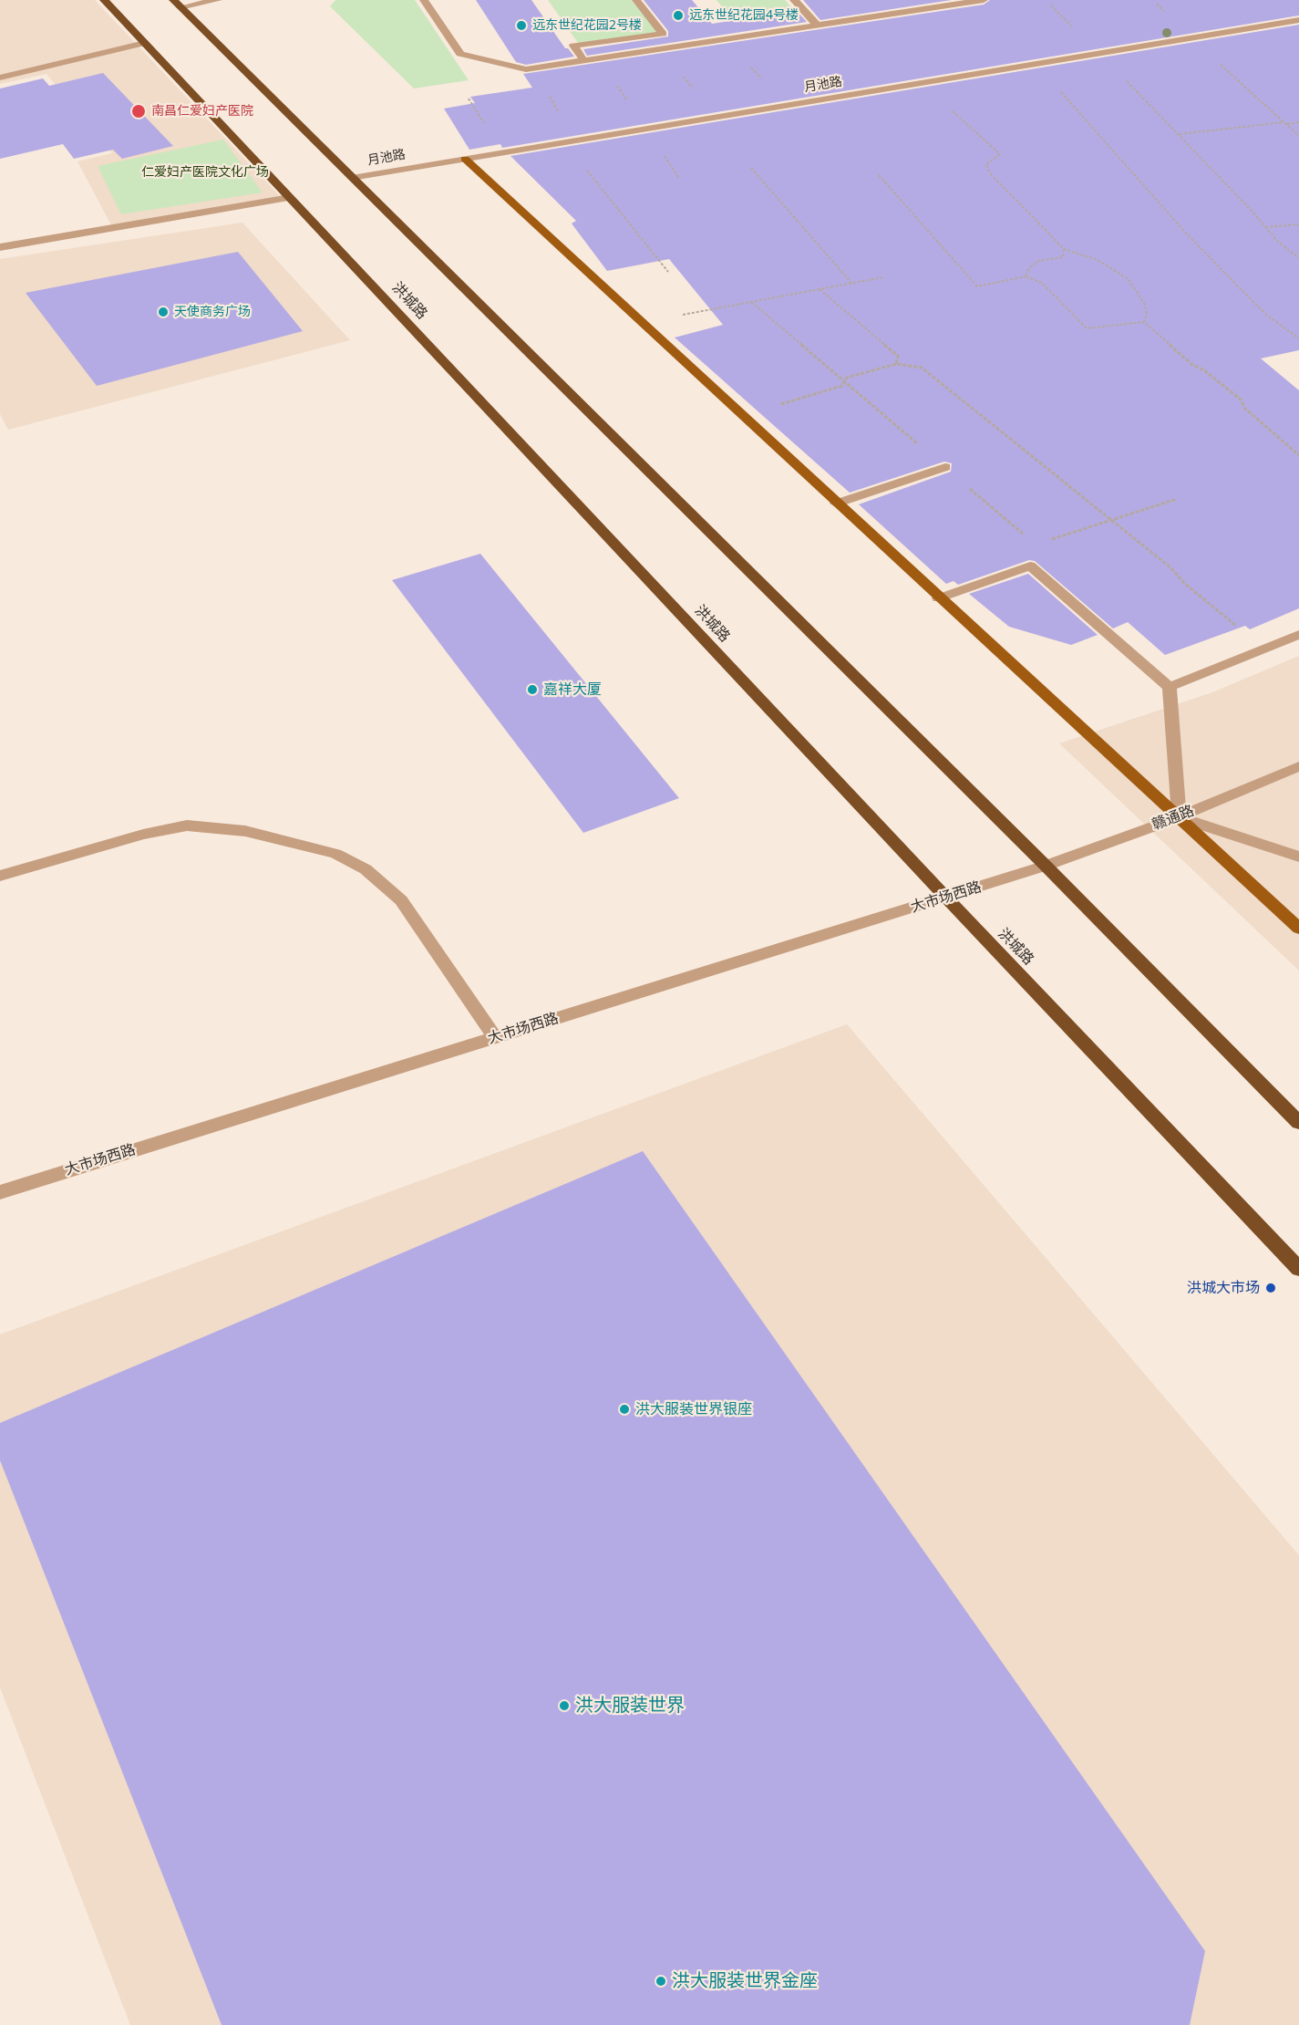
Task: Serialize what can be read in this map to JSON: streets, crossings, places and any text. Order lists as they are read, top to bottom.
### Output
{
  "streets": {
    "highway": ["洪城路"],
    "street": ["月池路", "赣通路", "大市场西路"]
  },
  "crossings": [
    ["洪城路", "大市场西路"],
    ["赣通路", "大市场西路"]
  ],
  "parks": ["仁爱妇产医院文化广场"],
  "places": [
    "远东世纪花园4号楼",
    "远东世纪花园2号楼",
    "南昌仁爱妇产医院",
    "天使商务广场",
    "嘉祥大厦",
    "洪城大市场",
    "洪大服装世界银座",
    "洪大服装世界",
    "洪大服装世界金座"
  ]
}
